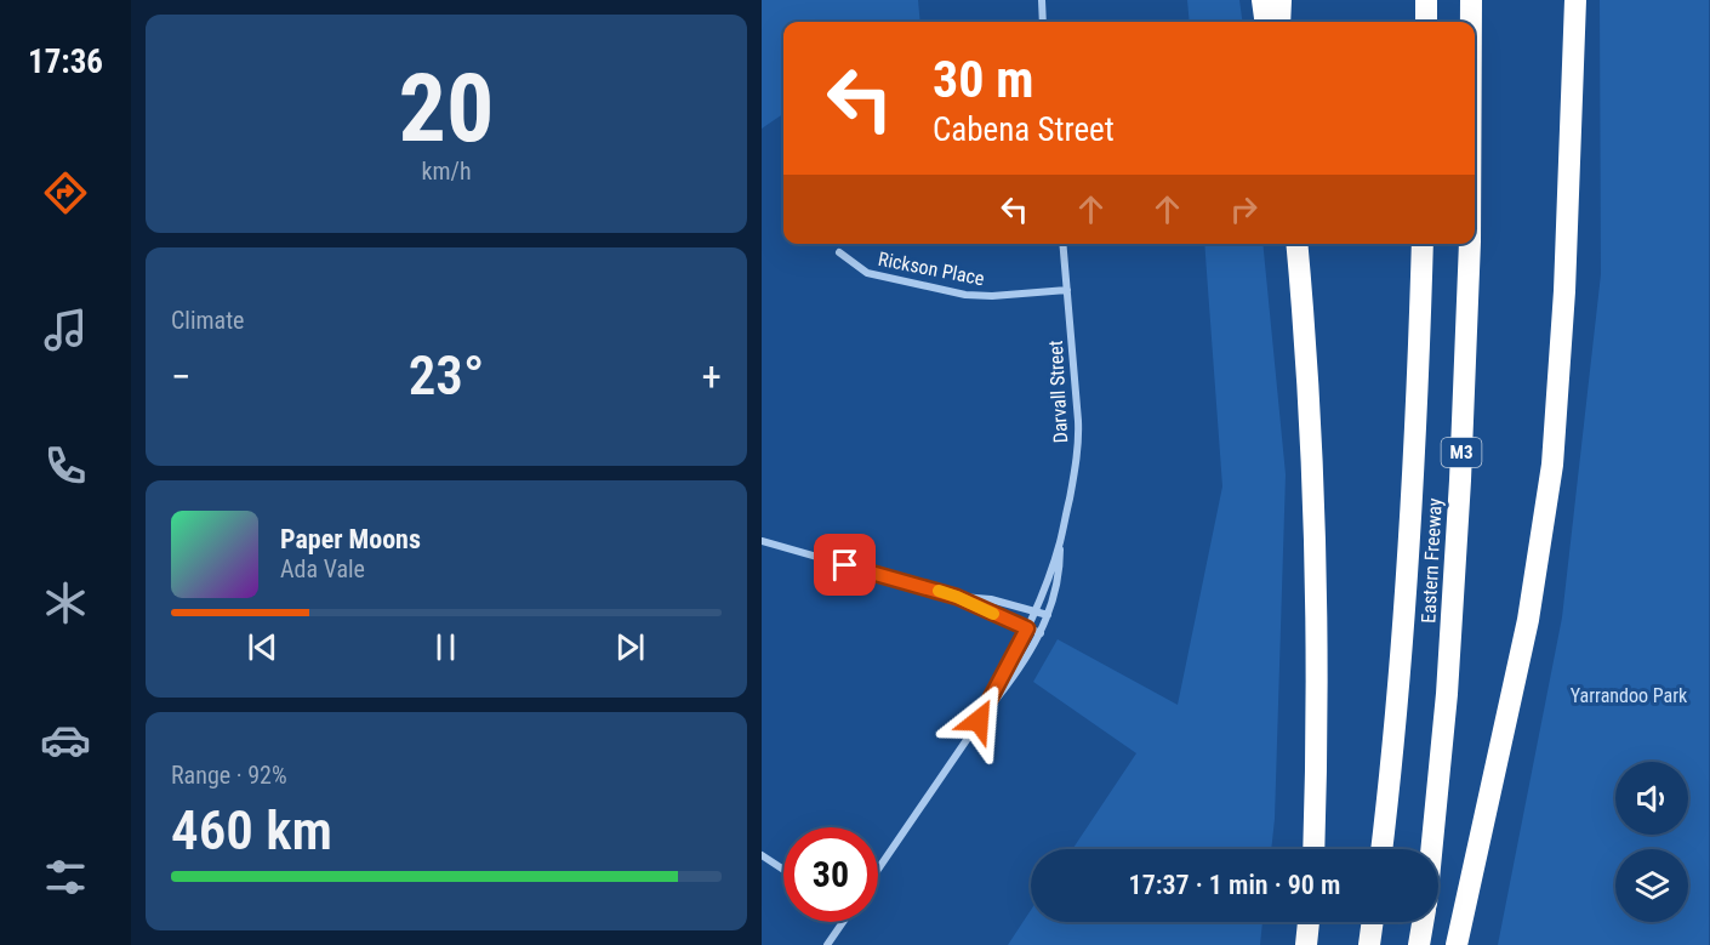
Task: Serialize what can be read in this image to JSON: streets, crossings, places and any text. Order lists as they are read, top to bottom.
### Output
{
  "streets": {
    "highway": ["M3", "Eastern Freeway"],
    "street": ["Rickson Place", "Darvall Street"]
  },
  "crossings": [
    ["Rickson Place", "Darvall Street"]
  ],
  "parks": ["Yarrandoo Park"],
  "page": {
    "tabs": "17:36",
    "tile": [
      ["20", "km/h"],
      "Climate",
      ["Range · 92%", "460 km"]
    ],
    "turn": ["30 m", "Cabena Street"],
    "heat": ["−", "23°", "+"],
    "song": ["Paper Moons", "Ada Vale"],
    "limit": "30",
    "trip": "17:37 · 1 min · 90 m"
  }
}
